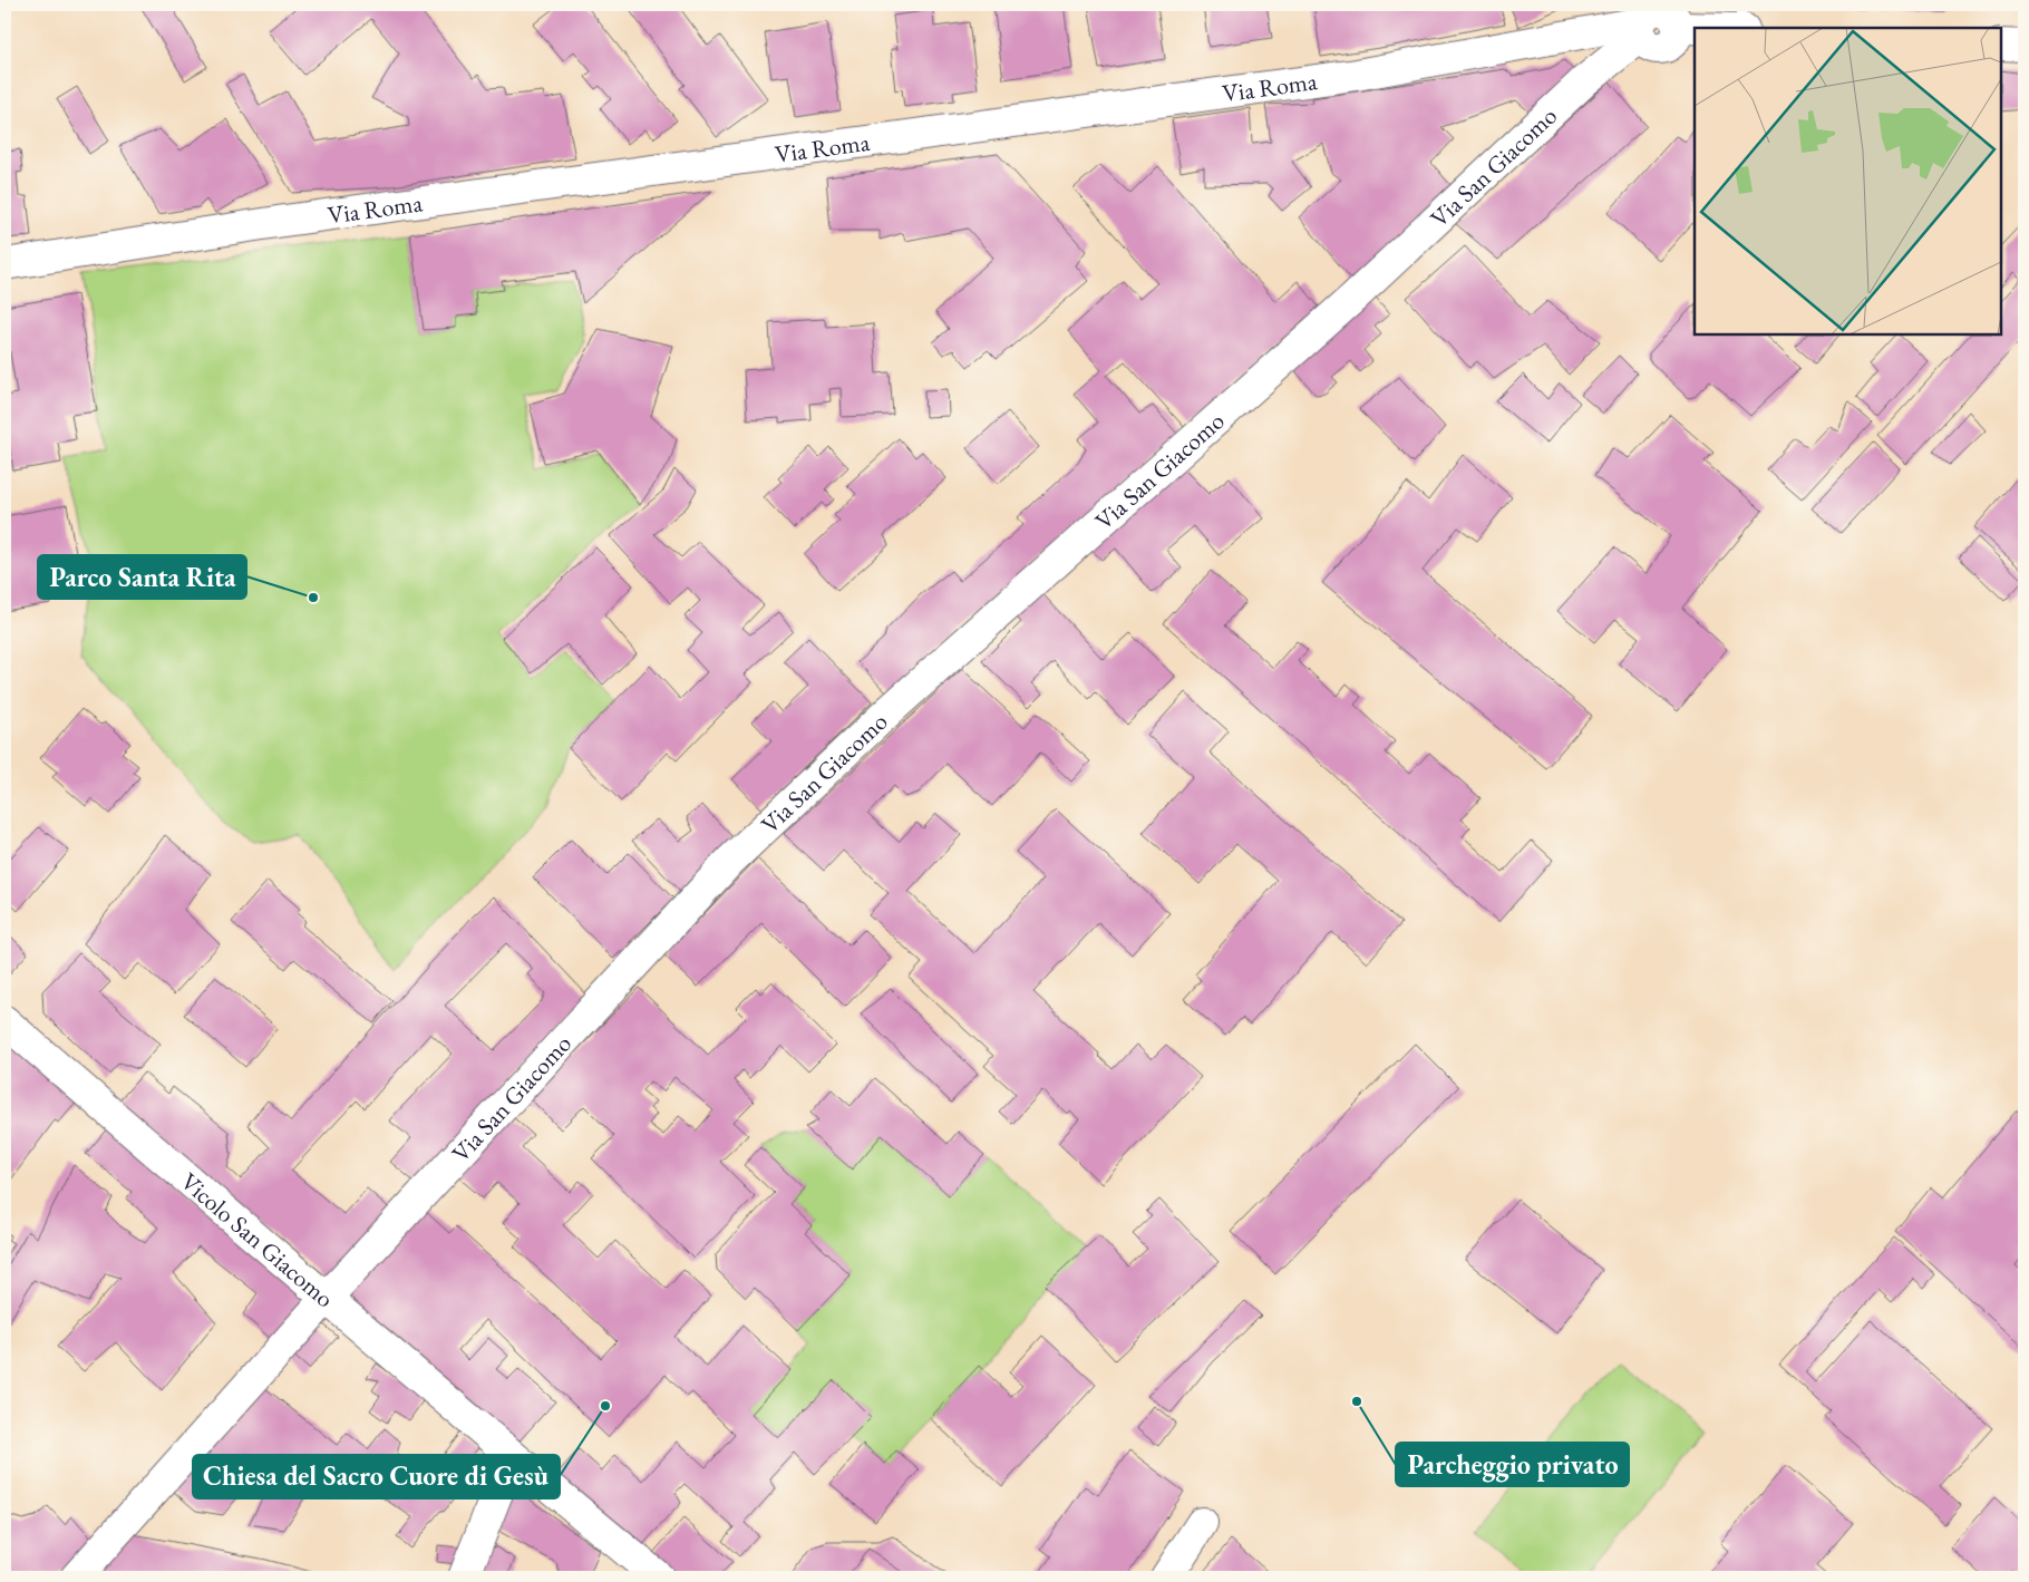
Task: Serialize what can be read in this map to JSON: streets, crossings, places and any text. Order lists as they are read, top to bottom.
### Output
{
  "streets": {
    "street": ["Via Roma", "Via San Giacomo", "Vicolo San Giacomo"]
  },
  "crossings": [
    ["Via Roma", "Via San Giacomo"],
    ["Via San Giacomo", "Vicolo San Giacomo"]
  ],
  "places": ["Parco Santa Rita", "Parcheggio privato", "Chiesa del Sacro Cuore di Gesù"]
}
